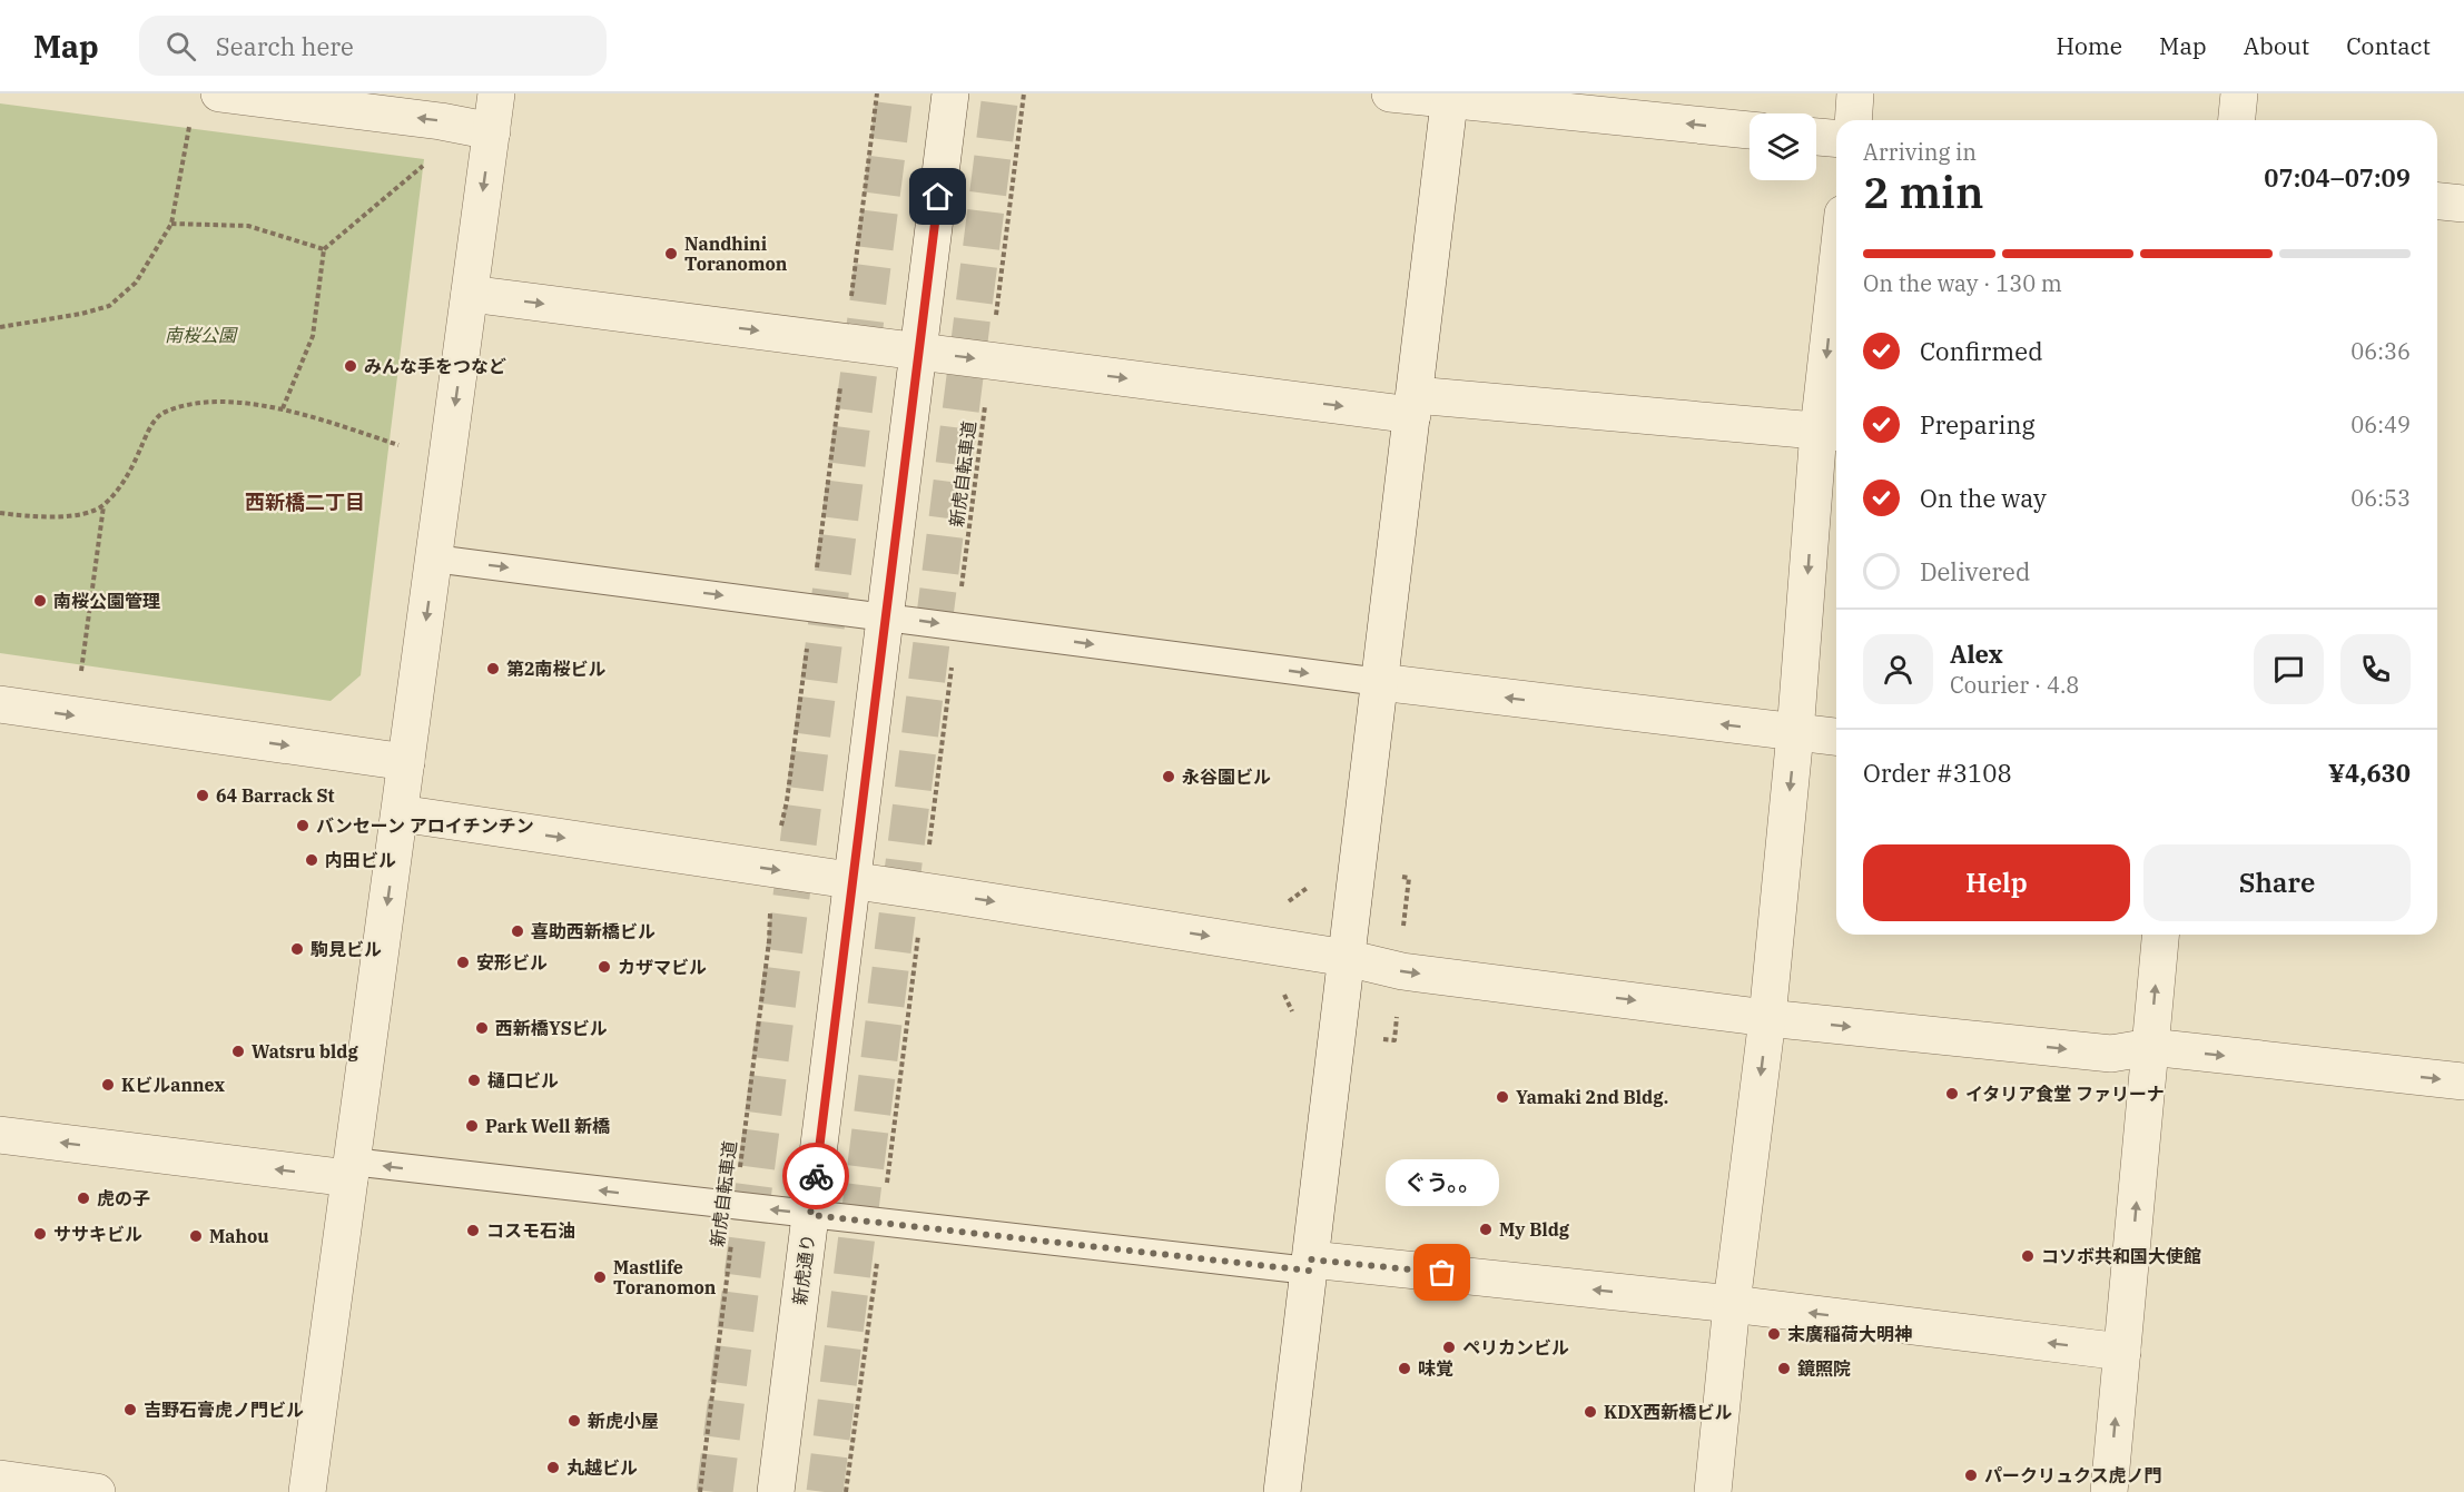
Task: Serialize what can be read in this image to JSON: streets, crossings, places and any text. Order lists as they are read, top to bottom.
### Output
{
  "streets": {
    "street": ["新虎通り"],
    "path": ["新虎自転車道"]
  },
  "districts": ["西新橋二丁目"],
  "parks": ["南桜公園"],
  "places": [
    "Nandhini Toranomon",
    "みんな手をつなど",
    "南桜公園管理",
    "第2南桜ビル",
    "永谷園ビル",
    "64 Barrack St",
    "バンセーン アロイチンチン",
    "内田ビル",
    "喜助西新橋ビル",
    "駒見ビル",
    "安形ビル",
    "カザマビル",
    "西新橋YSビル",
    "Watsru bldg",
    "樋口ビル",
    "Kビルannex",
    "イタリア食堂 ファリーナ",
    "Yamaki 2nd Bldg.",
    "Park Well 新橋",
    "虎の子",
    "My Bldg",
    "コスモ石油",
    "ササキビル",
    "Mahou",
    "コソボ共和国大使館",
    "ぐう。。",
    "Mastlife Toranomon",
    "末廣稲荷大明神",
    "ペリカンビル",
    "味覚",
    "鏡照院",
    "吉野石膏虎ノ門ビル",
    "KDX西新橋ビル",
    "新虎小屋",
    "丸越ビル",
    "パークリュクス虎ノ門"
  ],
  "page": {
    "header": "Map",
    "search": "Search here",
    "nav": [
      "Home",
      "Map",
      "About",
      "Contact"
    ],
    "heading": ["2 min", "Arriving in", "07:04–07:09"],
    "panel": [
      "Alex",
      "Courier · 4.8",
      "Order #3108",
      "¥4,630"
    ],
    "bar": "On the way · 130 m",
    "list": [
      ["Confirmed", "06:36"],
      ["Preparing", "06:49"],
      ["On the way", "06:53"],
      "Delivered"
    ],
    "buttons": ["Help", "Share"],
    "bubble": "ぐう。。"
  }
}
